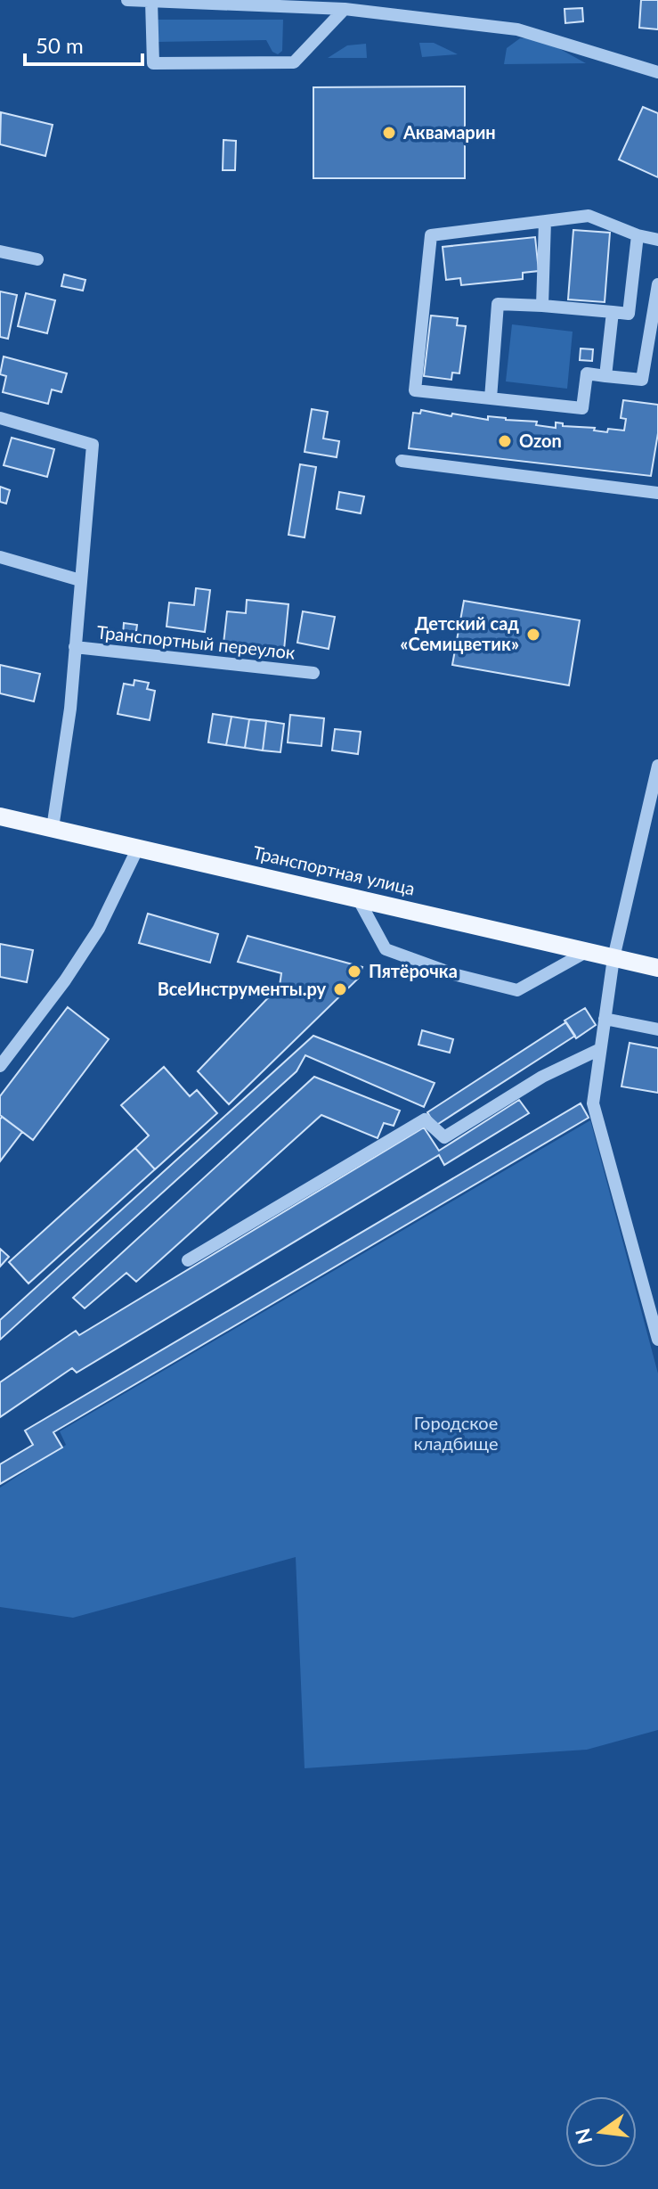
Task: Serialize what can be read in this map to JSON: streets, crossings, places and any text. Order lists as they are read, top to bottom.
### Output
{
  "streets": {
    "main road": ["Транспортная улица"],
    "street": ["Транспортный переулок"]
  },
  "parks": ["Городское кладбище"],
  "places": [
    "Аквамарин",
    "Ozon",
    "Детский сад «Семицветик»",
    "Пятёрочка",
    "ВсеИнструменты.ру"
  ],
  "scale_bar": "50 m",
  "north": "left"
}
